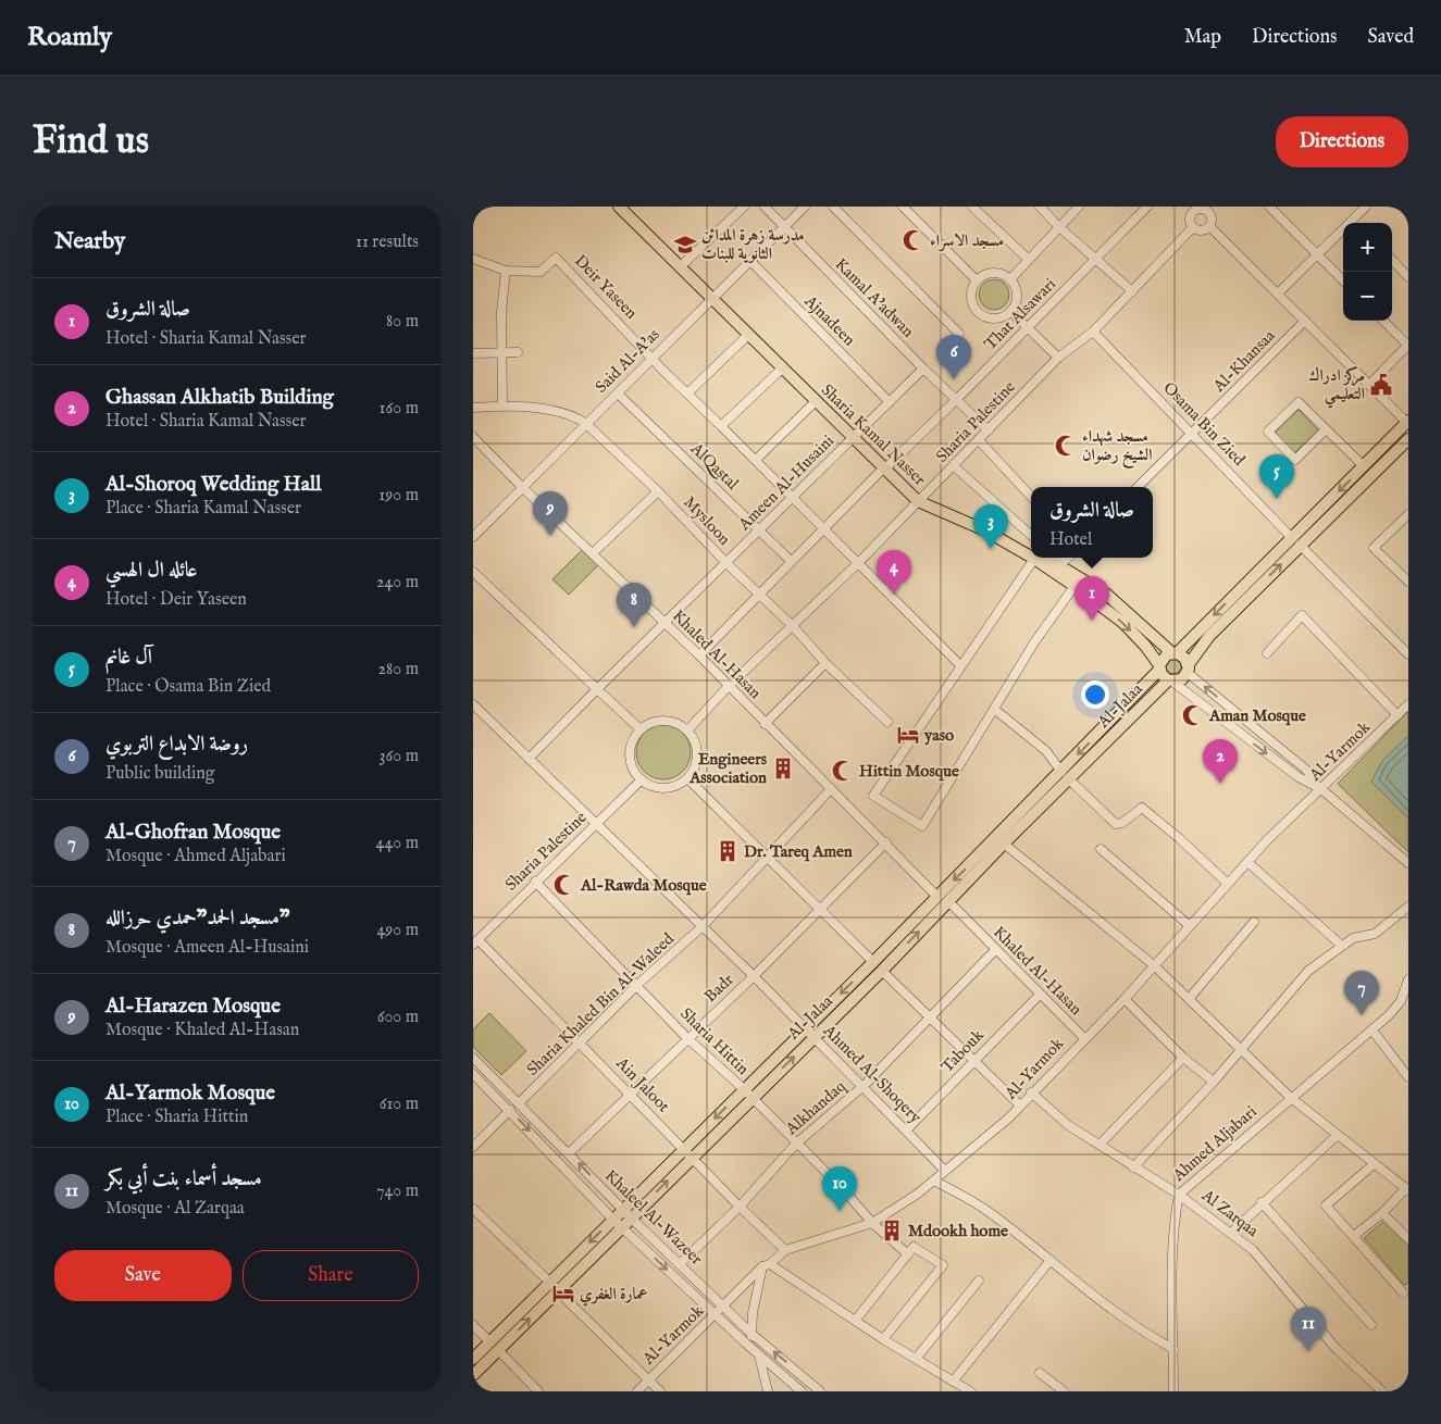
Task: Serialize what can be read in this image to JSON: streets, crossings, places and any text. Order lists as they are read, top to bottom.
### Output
{
  "streets": {
    "main road": ["Sharia Kamal Nasser", "Al-Jalaa"],
    "street": [
      "Deir Yaseen",
      "Kamal A'adwan",
      "That Alsawari",
      "Ajnadeen",
      "Said Al-A'as",
      "Al-Khansaa",
      "Sharia Palestine",
      "Osama Bin Zied",
      "AlQastal",
      "Ameen Al-Husaini",
      "Mysloon",
      "Khaled Al-Hasan",
      "Al-Yarmok",
      "Badr",
      "Sharia Khaled Bin Al-Waleed",
      "Sharia Hittin",
      "Tabouk",
      "Ahmed Al-Shoqery",
      "Ain Jaloot",
      "Alkhandaq",
      "Ahmed Aljabari",
      "Al Zarqaa",
      "Khaleel Al-Wazeer"
    ]
  },
  "crossings": [
    ["Deir Yaseen", "That Alsawari"],
    ["Deir Yaseen", "Said Al-A'as"],
    ["Deir Yaseen", "Sharia Palestine"],
    ["Deir Yaseen", "Ameen Al-Husaini"],
    ["Kamal A'adwan", "That Alsawari"],
    ["Kamal A'adwan", "Said Al-A'as"],
    ["Kamal A'adwan", "Sharia Palestine"],
    ["Kamal A'adwan", "Ameen Al-Husaini"],
    ["That Alsawari", "Sharia Kamal Nasser"],
    ["That Alsawari", "AlQastal"],
    ["That Alsawari", "Mysloon"],
    ["That Alsawari", "Khaled Al-Hasan"],
    ["Ajnadeen", "Said Al-A'as"],
    ["Ajnadeen", "Ameen Al-Husaini"],
    ["Said Al-A'as", "Sharia Kamal Nasser"],
    ["Said Al-A'as", "AlQastal"],
    ["Said Al-A'as", "Mysloon"],
    ["Said Al-A'as", "Khaled Al-Hasan"],
    ["Al-Khansaa", "Osama Bin Zied"],
    ["Sharia Palestine", "Osama Bin Zied"],
    ["Sharia Palestine", "Sharia Kamal Nasser"],
    ["Sharia Palestine", "Mysloon"],
    ["Sharia Palestine", "Khaled Al-Hasan"],
    ["Sharia Palestine", "Sharia Hittin"],
    ["Sharia Palestine", "Ahmed Al-Shoqery"],
    ["Sharia Palestine", "Ain Jaloot"],
    ["Sharia Kamal Nasser", "Ameen Al-Husaini"],
    ["Sharia Kamal Nasser", "Al-Jalaa"],
    ["AlQastal", "Ameen Al-Husaini"],
    ["Ameen Al-Husaini", "Mysloon"],
    ["Ameen Al-Husaini", "Khaled Al-Hasan"],
    ["Ameen Al-Husaini", "Ahmed Al-Shoqery"],
    ["Khaled Al-Hasan", "Al-Jalaa"],
    ["Khaled Al-Hasan", "Al-Yarmok"],
    ["Khaled Al-Hasan", "Badr"],
    ["Khaled Al-Hasan", "Sharia Khaled Bin Al-Waleed"],
    ["Khaled Al-Hasan", "Tabouk"],
    ["Khaled Al-Hasan", "Alkhandaq"],
    ["Al-Jalaa", "Sharia Hittin"],
    ["Al-Jalaa", "Ahmed Al-Shoqery"],
    ["Al-Jalaa", "Ain Jaloot"],
    ["Al-Jalaa", "Khaleel Al-Wazeer"],
    ["Al-Yarmok", "Sharia Hittin"],
    ["Al-Yarmok", "Ahmed Al-Shoqery"],
    ["Al-Yarmok", "Ain Jaloot"],
    ["Al-Yarmok", "Al Zarqaa"],
    ["Al-Yarmok", "Khaleel Al-Wazeer"],
    ["Badr", "Sharia Hittin"],
    ["Badr", "Ahmed Al-Shoqery"],
    ["Badr", "Ain Jaloot"],
    ["Badr", "Khaleel Al-Wazeer"],
    ["Sharia Khaled Bin Al-Waleed", "Sharia Hittin"],
    ["Sharia Khaled Bin Al-Waleed", "Ahmed Al-Shoqery"],
    ["Sharia Khaled Bin Al-Waleed", "Ain Jaloot"],
    ["Sharia Khaled Bin Al-Waleed", "Khaleel Al-Wazeer"],
    ["Sharia Hittin", "Alkhandaq"],
    ["Tabouk", "Ahmed Al-Shoqery"],
    ["Ahmed Al-Shoqery", "Alkhandaq"],
    ["Ain Jaloot", "Alkhandaq"],
    ["Alkhandaq", "Khaleel Al-Wazeer"],
    ["Ahmed Aljabari", "Al Zarqaa"]
  ],
  "places": {
    "mosque": [
      "مسجد الاسراء",
      "مسجد شهداء الشيخ رضوان",
      "Aman Mosque",
      "Hittin Mosque",
      "Al-Rawda Mosque"
    ],
    "school or university": ["مدرسة زهرة المدائن الثانوية للبنات"],
    "public building": ["مركز ادراك التعليمي"],
    "hotel": ["yaso", "عمارة الغفري"],
    "building": ["Engineers Association", "Dr. Tareq Amen", "Mdookh home"]
  },
  "page": {
    "header": "Roamly",
    "nav": ["Map", "Directions", "Saved"],
    "buttons": [
      "Directions",
      ["Save", "Share"]
    ],
    "title": "Find us",
    "heading": ["Nearby", "11 results"],
    "map_buttons": ["+", "−"],
    "list": [
      {
        "mark": "1",
        "name": "صالة الشروق",
        "note": "Hotel · Sharia Kamal Nasser",
        "value": "80 m"
      },
      {
        "mark": "2",
        "name": "Ghassan Alkhatib Building",
        "note": "Hotel · Sharia Kamal Nasser",
        "value": "160 m"
      },
      {
        "mark": "3",
        "name": "Al-Shoroq Wedding Hall",
        "note": "Place · Sharia Kamal Nasser",
        "value": "190 m"
      },
      {
        "mark": "4",
        "name": "عائله ال الهسي",
        "note": "Hotel · Deir Yaseen",
        "value": "240 m"
      },
      {
        "mark": "5",
        "name": "آل غانم",
        "note": "Place · Osama Bin Zied",
        "value": "280 m"
      },
      {
        "mark": "6",
        "name": "روضة الابداع التربوي",
        "note": "Public building",
        "value": "360 m"
      },
      {
        "mark": "7",
        "name": "Al-Ghofran Mosque",
        "note": "Mosque · Ahmed Aljabari",
        "value": "440 m"
      },
      {
        "mark": "8",
        "name": "مسجد الحمد\"حمدي حرزالله\"",
        "note": "Mosque · Ameen Al-Husaini",
        "value": "490 m"
      },
      {
        "mark": "9",
        "name": "Al-Harazen Mosque",
        "note": "Mosque · Khaled Al-Hasan",
        "value": "600 m"
      },
      {
        "mark": "10",
        "name": "Al-Yarmok Mosque",
        "note": "Place · Sharia Hittin",
        "value": "610 m"
      },
      {
        "mark": "11",
        "name": "مسجد أسماء بنت أبي بكر",
        "note": "Mosque · Al Zarqaa",
        "value": "740 m"
      }
    ],
    "pins": [
      "6",
      "5",
      "9",
      "3",
      "4",
      "1",
      "8",
      "2",
      "7",
      "10",
      "11"
    ],
    "popup": ["صالة الشروق", "Hotel"]
  }
}
